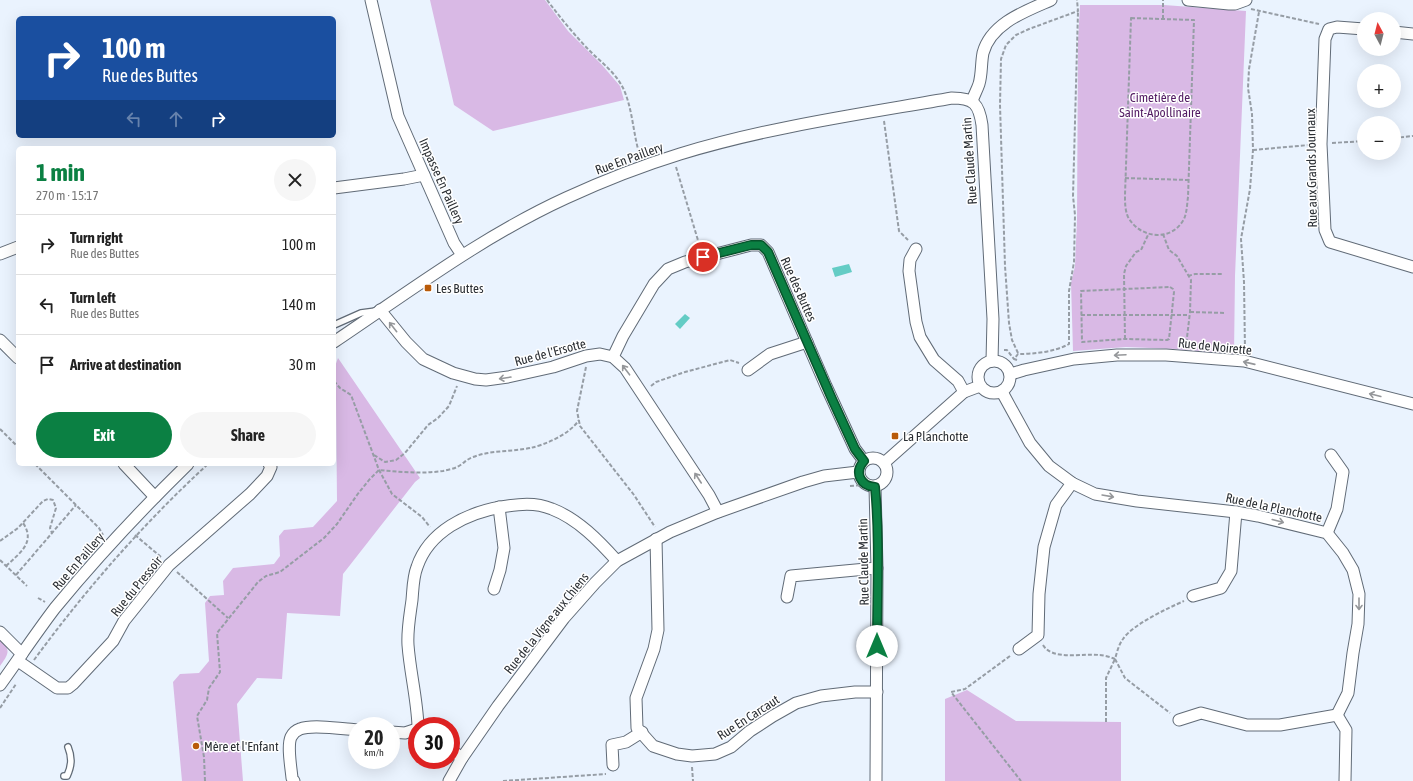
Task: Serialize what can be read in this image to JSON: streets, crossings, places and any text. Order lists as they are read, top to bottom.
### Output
{
  "streets": {
    "street": [
      "Rue En Paillery",
      "Rue Claude Martin",
      "Rue aux Grands Journaux",
      "Impasse En Paillery",
      "Rue des Buttes",
      "Rue de Noirette",
      "Rue de l'Ersotte",
      "Rue de la Planchotte",
      "Rue du Pressoir",
      "Rue de la Vigne aux Chiens",
      "Rue En Carcaut"
    ]
  },
  "crossings": [
    ["Rue En Paillery", "Rue Claude Martin"],
    ["Rue En Paillery", "Impasse En Paillery"],
    ["Rue En Paillery", "Rue de l'Ersotte"],
    ["Rue En Paillery", "Rue du Pressoir"],
    ["Rue Claude Martin", "Rue des Buttes"],
    ["Rue Claude Martin", "Rue de Noirette"],
    ["Rue Claude Martin", "Rue de la Planchotte"],
    ["Rue Claude Martin", "Rue de la Vigne aux Chiens"],
    ["Rue Claude Martin", "Rue En Carcaut"],
    ["Rue des Buttes", "Rue de l'Ersotte"],
    ["Rue des Buttes", "Rue de la Vigne aux Chiens"],
    ["Rue de Noirette", "Rue de la Planchotte"],
    ["Rue de la Vigne aux Chiens", "Rue En Carcaut"]
  ],
  "one_way": ["Rue de Noirette", "Rue de l'Ersotte"],
  "parks": ["Cimetière de Saint-Apollinaire"],
  "places": {
    "transit": ["Les Buttes", "La Planchotte"],
    "other": ["Mère et l'Enfant"]
  },
  "north": "top",
  "page": {
    "map_buttons": ["+", "−"],
    "turn": ["100 m", "Rue des Buttes"],
    "heading": ["1 min", "270 m · 15:17"],
    "list": [
      {
        "name": "Turn right",
        "note": "Rue des Buttes",
        "value": "100 m"
      },
      {
        "name": "Turn left",
        "note": "Rue des Buttes",
        "value": "140 m"
      },
      {
        "name": "Arrive at destination",
        "value": "30 m"
      }
    ],
    "buttons": ["Exit", "Share"],
    "speed": "20 km/h",
    "limit": "30"
  }
}
